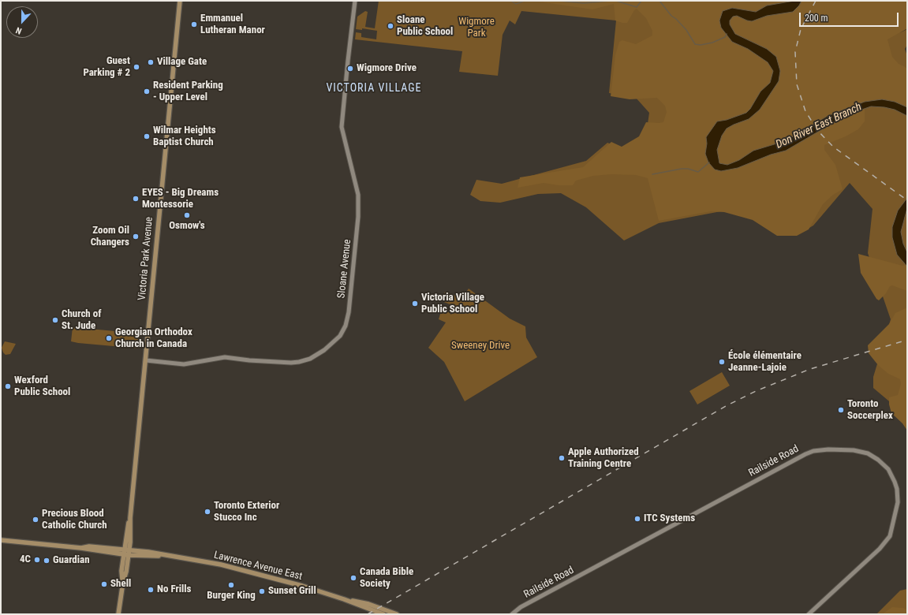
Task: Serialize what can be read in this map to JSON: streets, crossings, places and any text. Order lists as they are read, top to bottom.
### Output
{
  "streets": {
    "main road": ["Victoria Park Avenue", "Lawrence Avenue East"],
    "street": ["Sloane Avenue", "Railside Road"]
  },
  "crossings": [
    ["Victoria Park Avenue", "Sloane Avenue"],
    ["Victoria Park Avenue", "Lawrence Avenue East"]
  ],
  "districts": ["VICTORIA VILLAGE"],
  "water": ["Don River East Branch"],
  "parks": ["Wigmore Park", "Sweeney Drive"],
  "places": [
    "Emmanuel Lutheran Manor",
    "Sloane Public School",
    "Village Gate",
    "Guest Parking # 2",
    "Wigmore Drive",
    "Resident Parking - Upper Level",
    "Wilmar Heights Baptist Church",
    "EYES - Big Dreams Montessorie",
    "Osmow's",
    "Zoom Oil Changers",
    "Victoria Village Public School",
    "Church of St. Jude",
    "Georgian Orthodox Church in Canada",
    "École élémentaire Jeanne-Lajoie",
    "Wexford Public School",
    "Toronto Soccerplex",
    "Apple Authorized Training Centre",
    "Toronto Exterior Stucco Inc",
    "ITC Systems",
    "Precious Blood Catholic Church",
    "4C",
    "Guardian",
    "Canada Bible Society",
    "Shell",
    "Burger King",
    "No Frills",
    "Sunset Grill"
  ],
  "scale_bar": "200 m",
  "north": "bottom"
}
